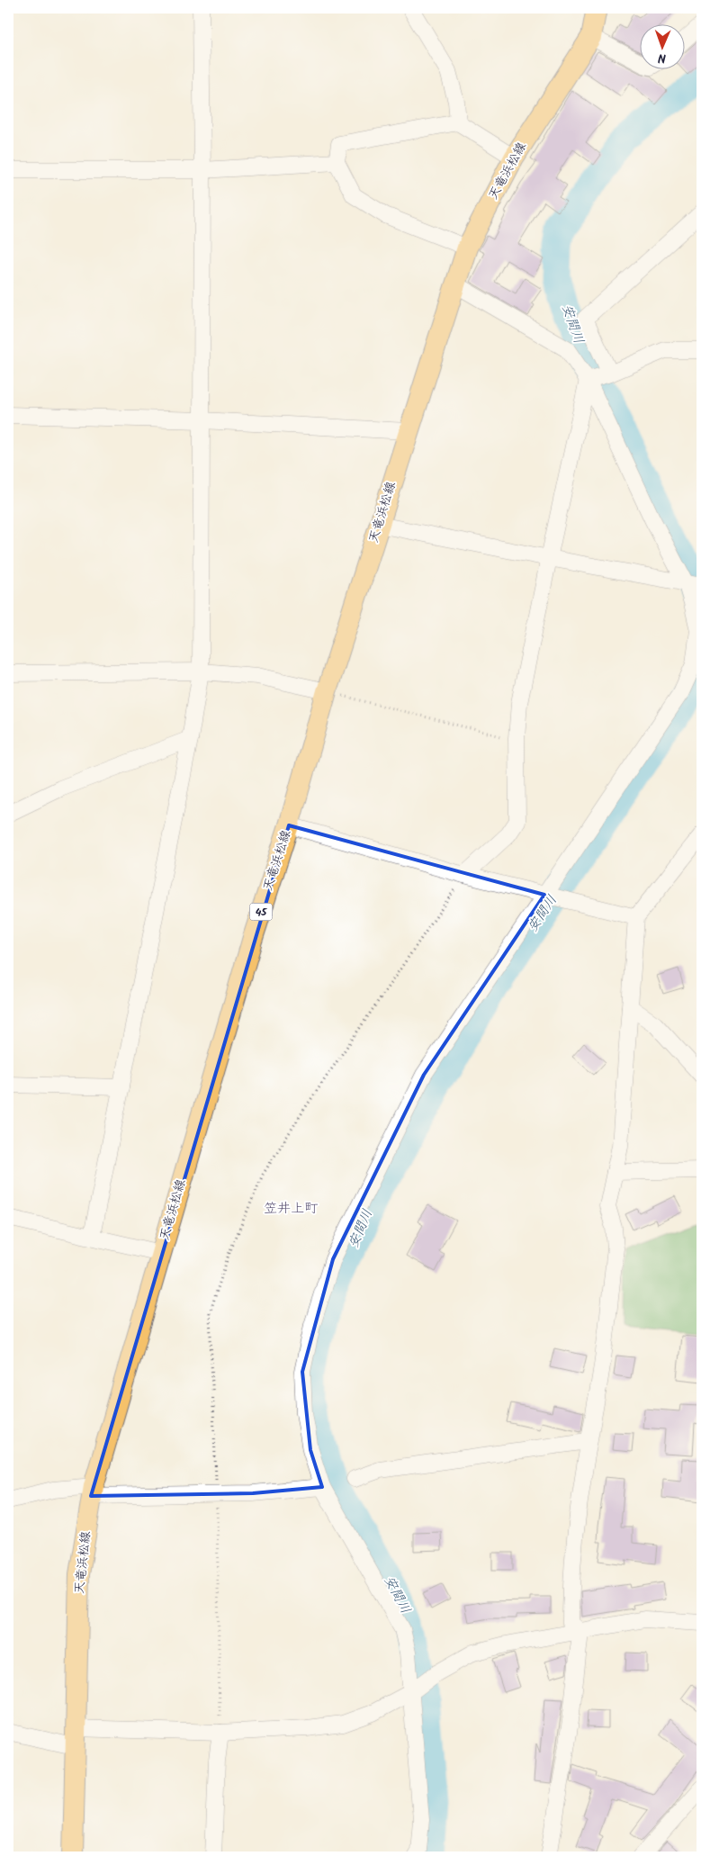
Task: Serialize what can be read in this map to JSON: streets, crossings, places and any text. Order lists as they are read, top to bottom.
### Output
{
  "streets": {
    "main road": ["天竜浜松線", "45"]
  },
  "districts": ["笠井上町"],
  "water": ["安間川"],
  "north": "bottom"
}
